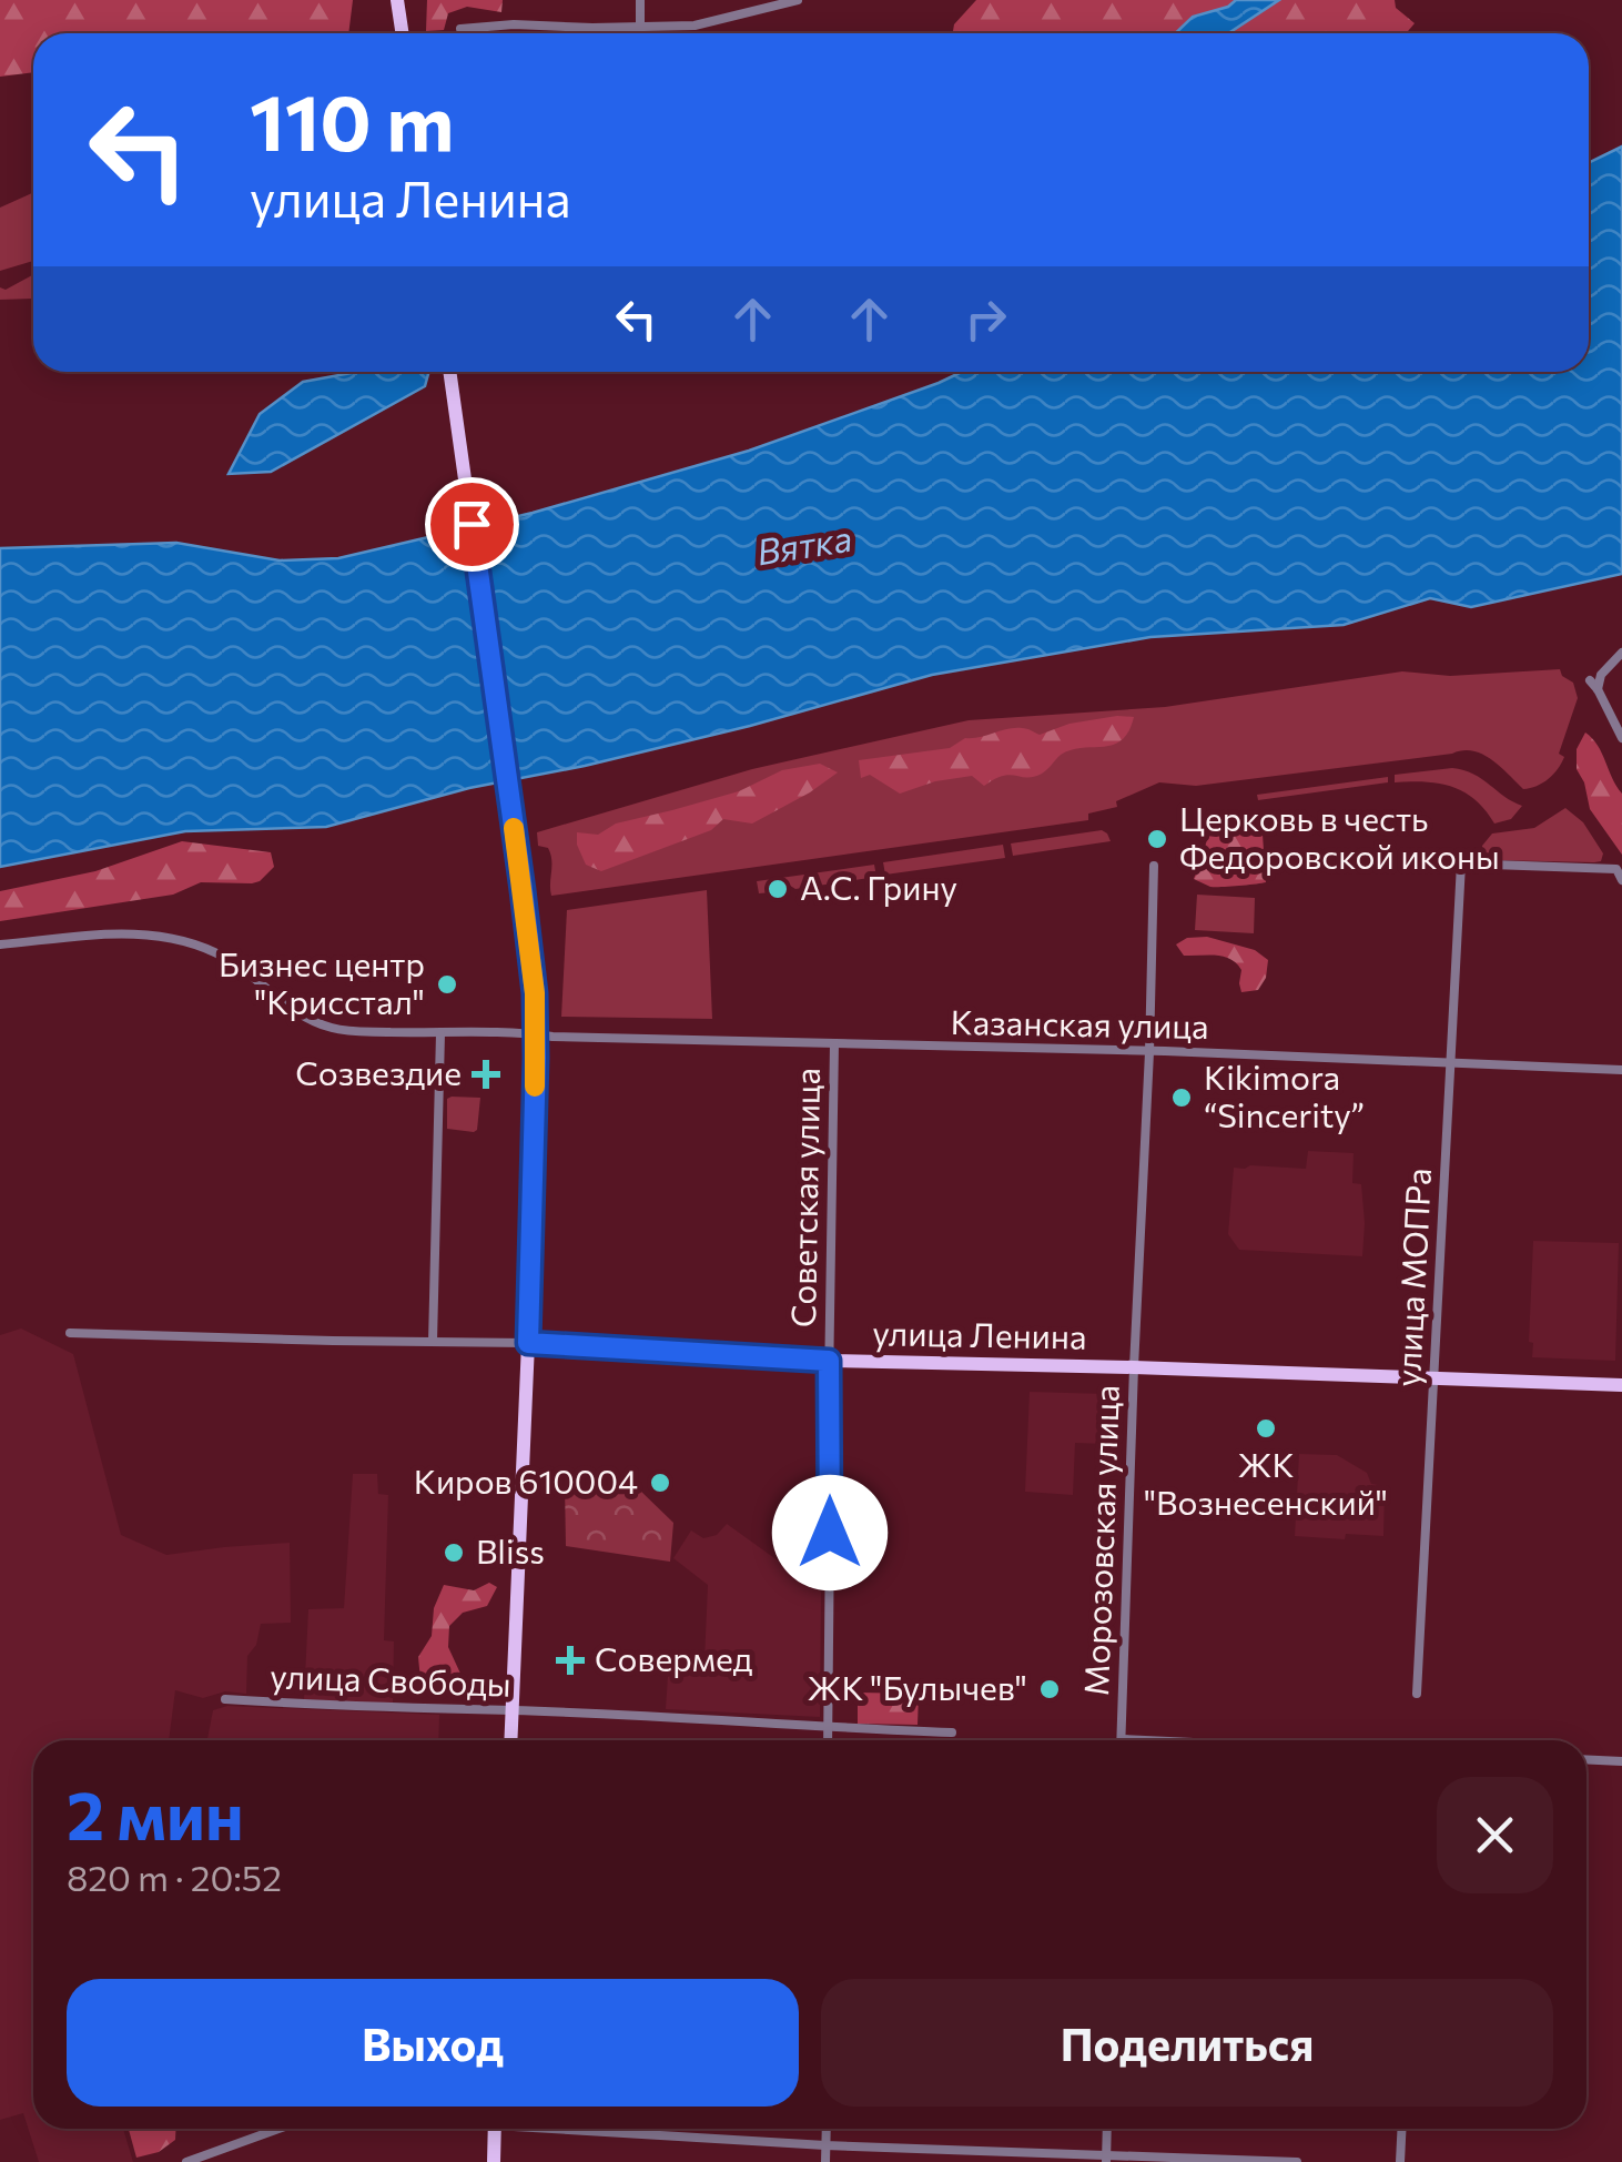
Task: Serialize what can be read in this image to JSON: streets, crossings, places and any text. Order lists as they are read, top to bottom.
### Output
{
  "streets": {
    "main road": ["улица Ленина"],
    "street": [
      "Казанская улица",
      "Советская улица",
      "улица МОПРа",
      "Морозовская улица",
      "улица Свободы"
    ]
  },
  "crossings": [
    ["Казанская улица", "Советская улица"],
    ["Казанская улица", "улица МОПРа"],
    ["Казанская улица", "Морозовская улица"],
    ["Советская улица", "улица Ленина"],
    ["Советская улица", "улица Свободы"],
    ["улица МОПРа", "улица Ленина"],
    ["улица Ленина", "Морозовская улица"]
  ],
  "water": ["Вятка"],
  "places": {
    "other": [
      "Церковь в честь Федоровской иконы",
      "А.С. Грину",
      "Бизнес центр \"Крисстал\"",
      "Kikimora “Sincerity”",
      "ЖК \"Вознесенский\"",
      "Киров 610004",
      "Bliss",
      "ЖК \"Булычев\""
    ],
    "health": ["Созвездие", "Совермед"]
  },
  "page": {
    "turn": ["110 m", "улица Ленина"],
    "heading": ["2 мин", "820 m · 20:52"],
    "buttons": ["Выход", "Поделиться"]
  }
}
